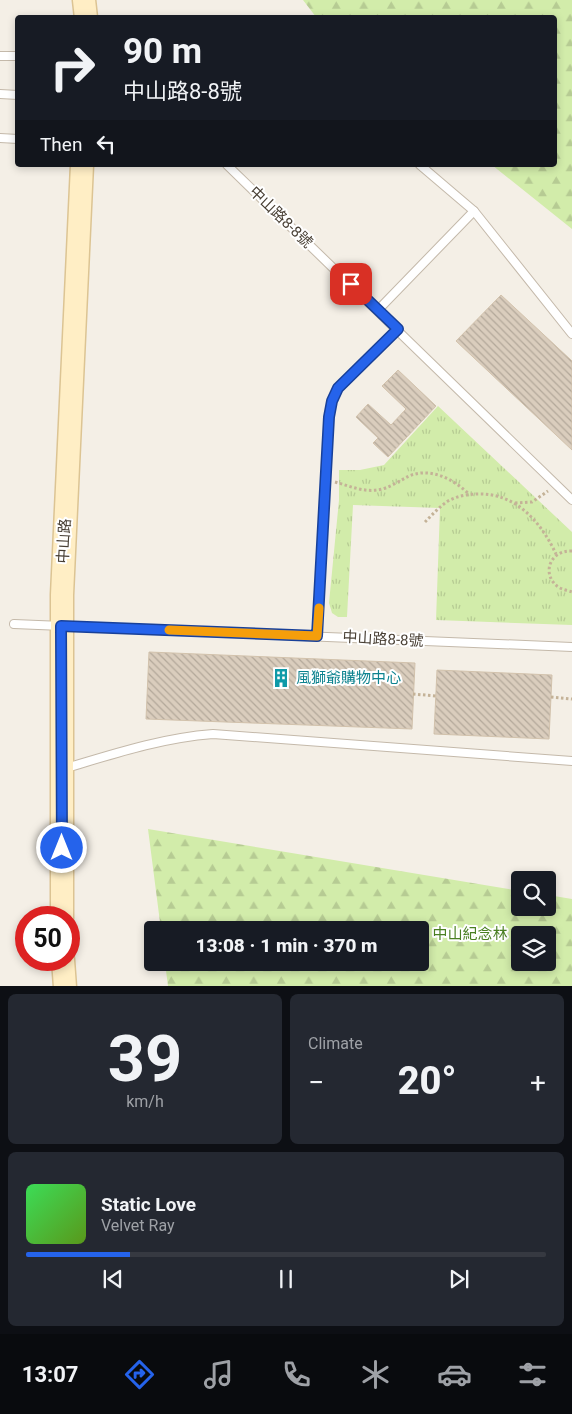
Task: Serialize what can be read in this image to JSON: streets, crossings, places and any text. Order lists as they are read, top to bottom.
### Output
{
  "streets": {
    "main road": ["中山路"],
    "lane": ["中山路8-8號"]
  },
  "crossings": [
    ["中山路8-8號", "中山路"]
  ],
  "parks": ["中山紀念林"],
  "places": {
    "building": ["風獅爺購物中心"]
  },
  "page": {
    "turn": ["90 m", "中山路8-8號"],
    "then": "Then",
    "limit": "50",
    "trip": "13:08 · 1 min · 370 m",
    "tile": [
      ["39", "km/h"],
      "Climate"
    ],
    "heat": ["−", "20°", "+"],
    "song": ["Static Love", "Velvet Ray"],
    "tabs": "13:07"
  }
}
